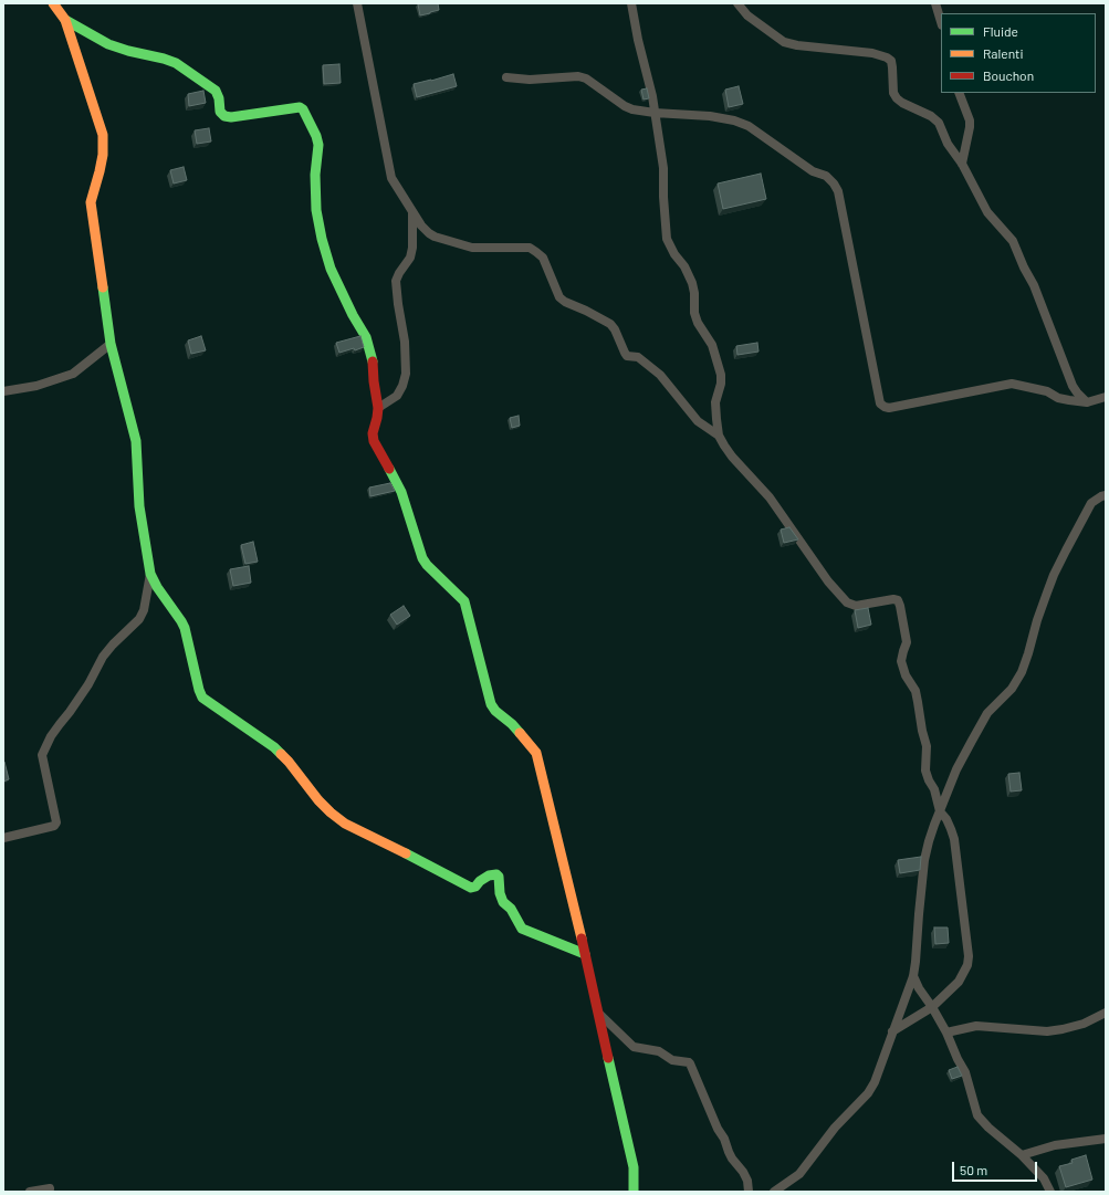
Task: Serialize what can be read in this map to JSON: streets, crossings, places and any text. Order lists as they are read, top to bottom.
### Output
{
  "legend": ["Fluide", "Ralenti", "Bouchon"],
  "scale_bar": "50 m"
}
